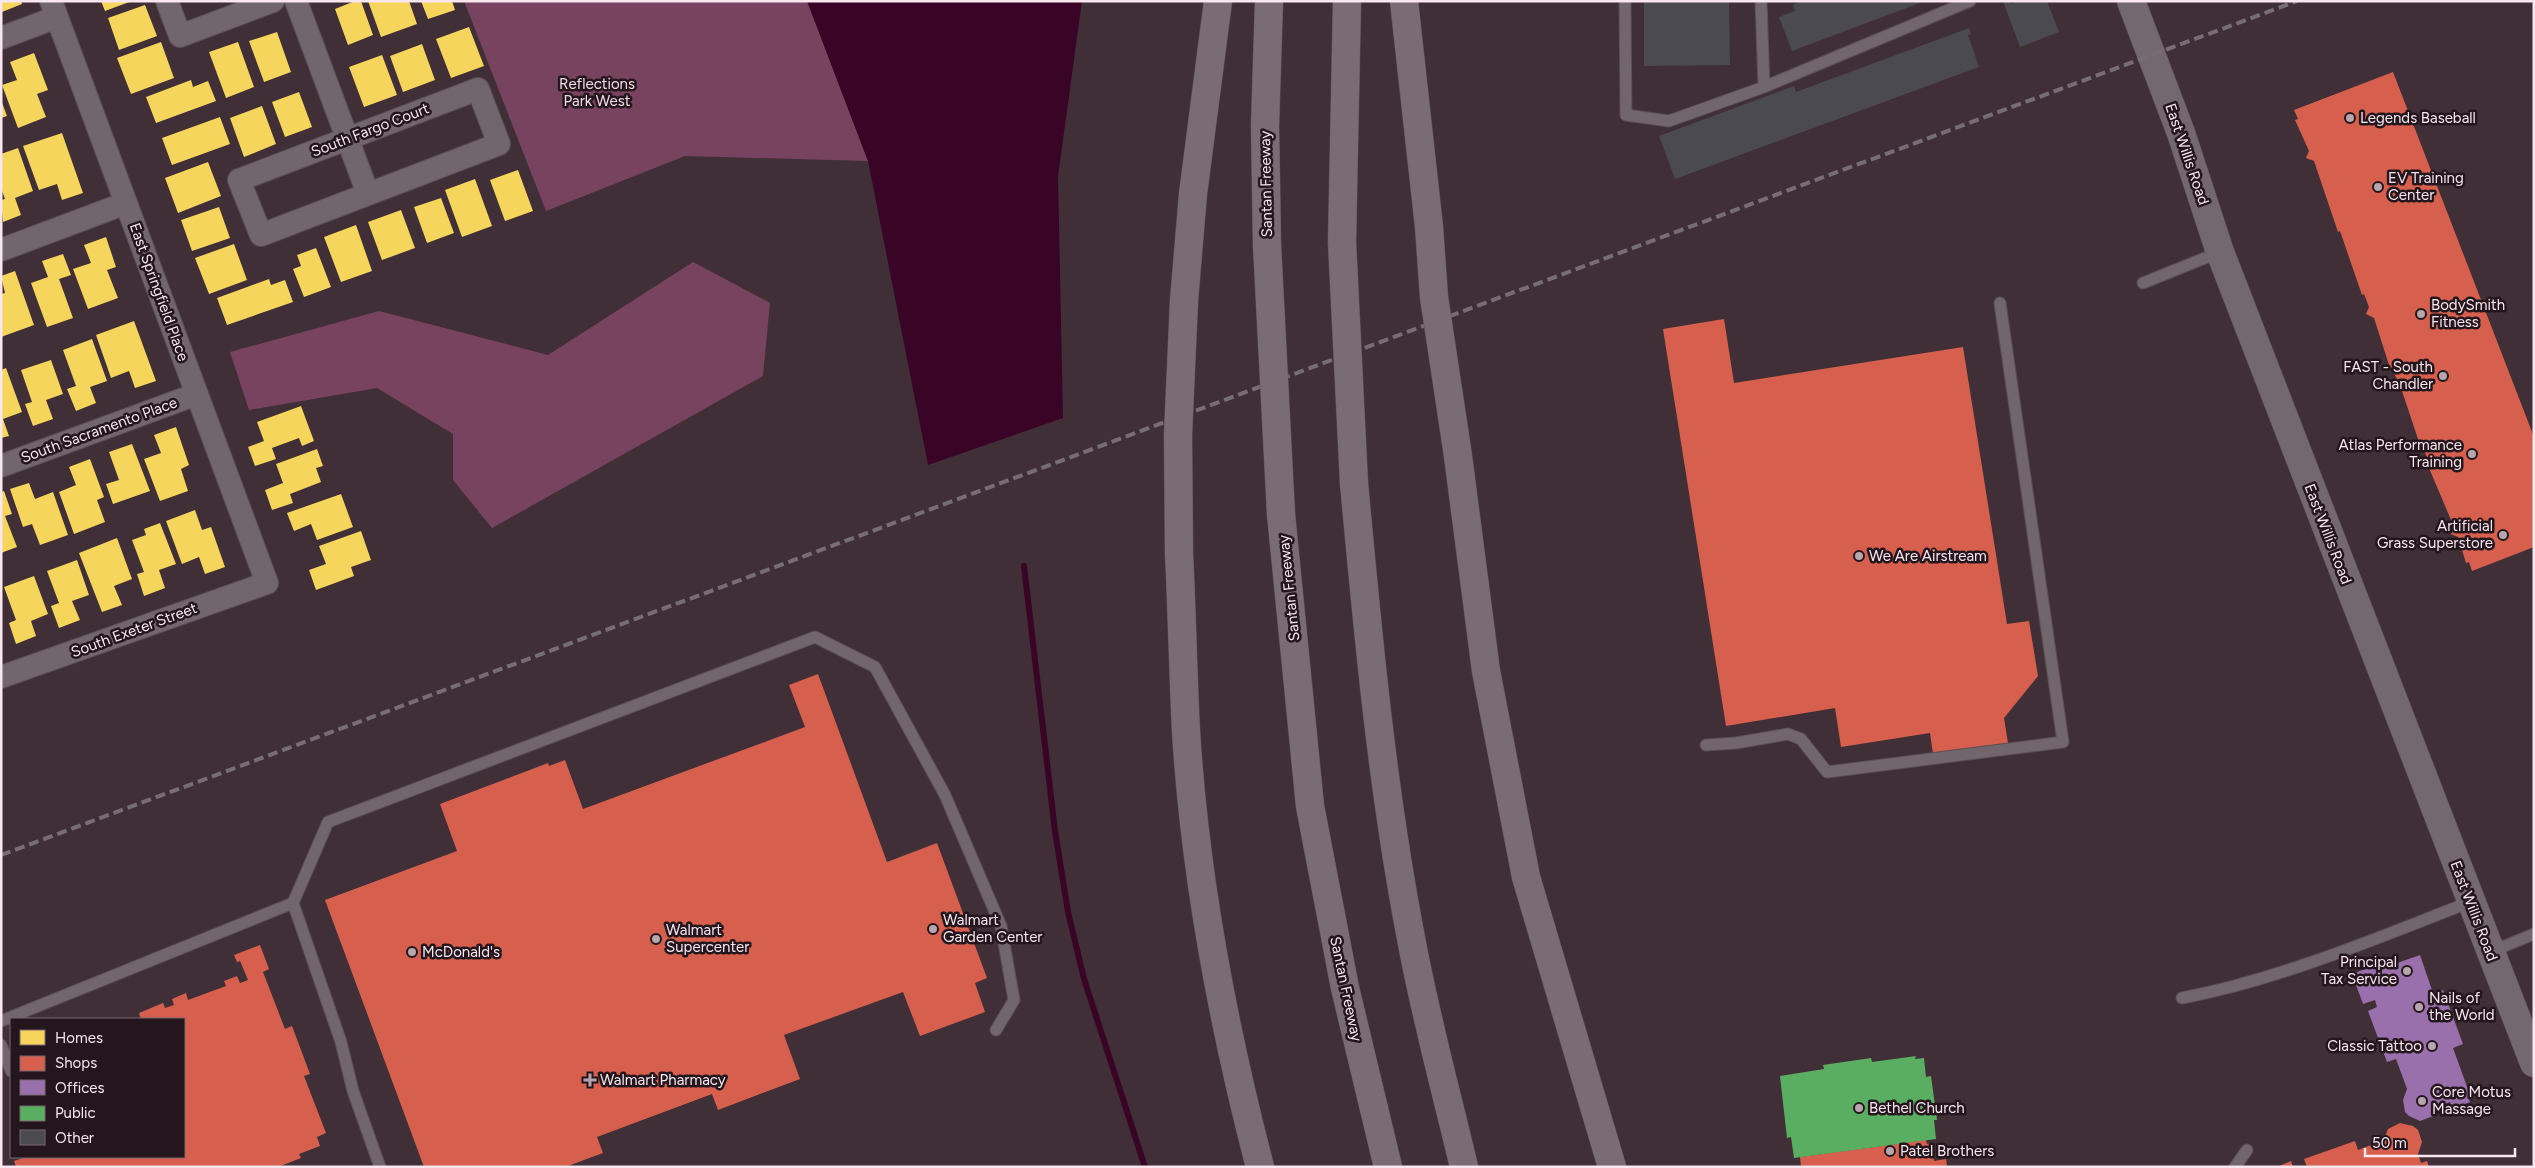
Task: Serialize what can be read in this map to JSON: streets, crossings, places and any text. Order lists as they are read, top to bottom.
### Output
{
  "streets": {
    "highway": ["Santan Freeway"],
    "street": [
      "South Fargo Court",
      "East Willis Road",
      "East Springfield Place",
      "South Sacramento Place",
      "South Exeter Street"
    ]
  },
  "crossings": [
    ["East Springfield Place", "South Sacramento Place"],
    ["East Springfield Place", "South Exeter Street"]
  ],
  "parks": ["Reflections Park West"],
  "places": {
    "other": [
      "Legends Baseball",
      "EV Training Center",
      "BodySmith Fitness",
      "FAST - South Chandler",
      "Atlas Performance Training",
      "Artificial Grass Superstore",
      "We Are Airstream",
      "Walmart Garden Center",
      "Walmart Supercenter",
      "McDonald's",
      "Principal Tax Service",
      "Nails of the World",
      "Classic Tattoo",
      "Core Motus Massage",
      "Bethel Church",
      "Patel Brothers"
    ],
    "health": ["Walmart Pharmacy"]
  },
  "legend": [
    "Homes",
    "Shops",
    "Offices",
    "Public",
    "Other"
  ],
  "scale_bar": "50 m"
}
